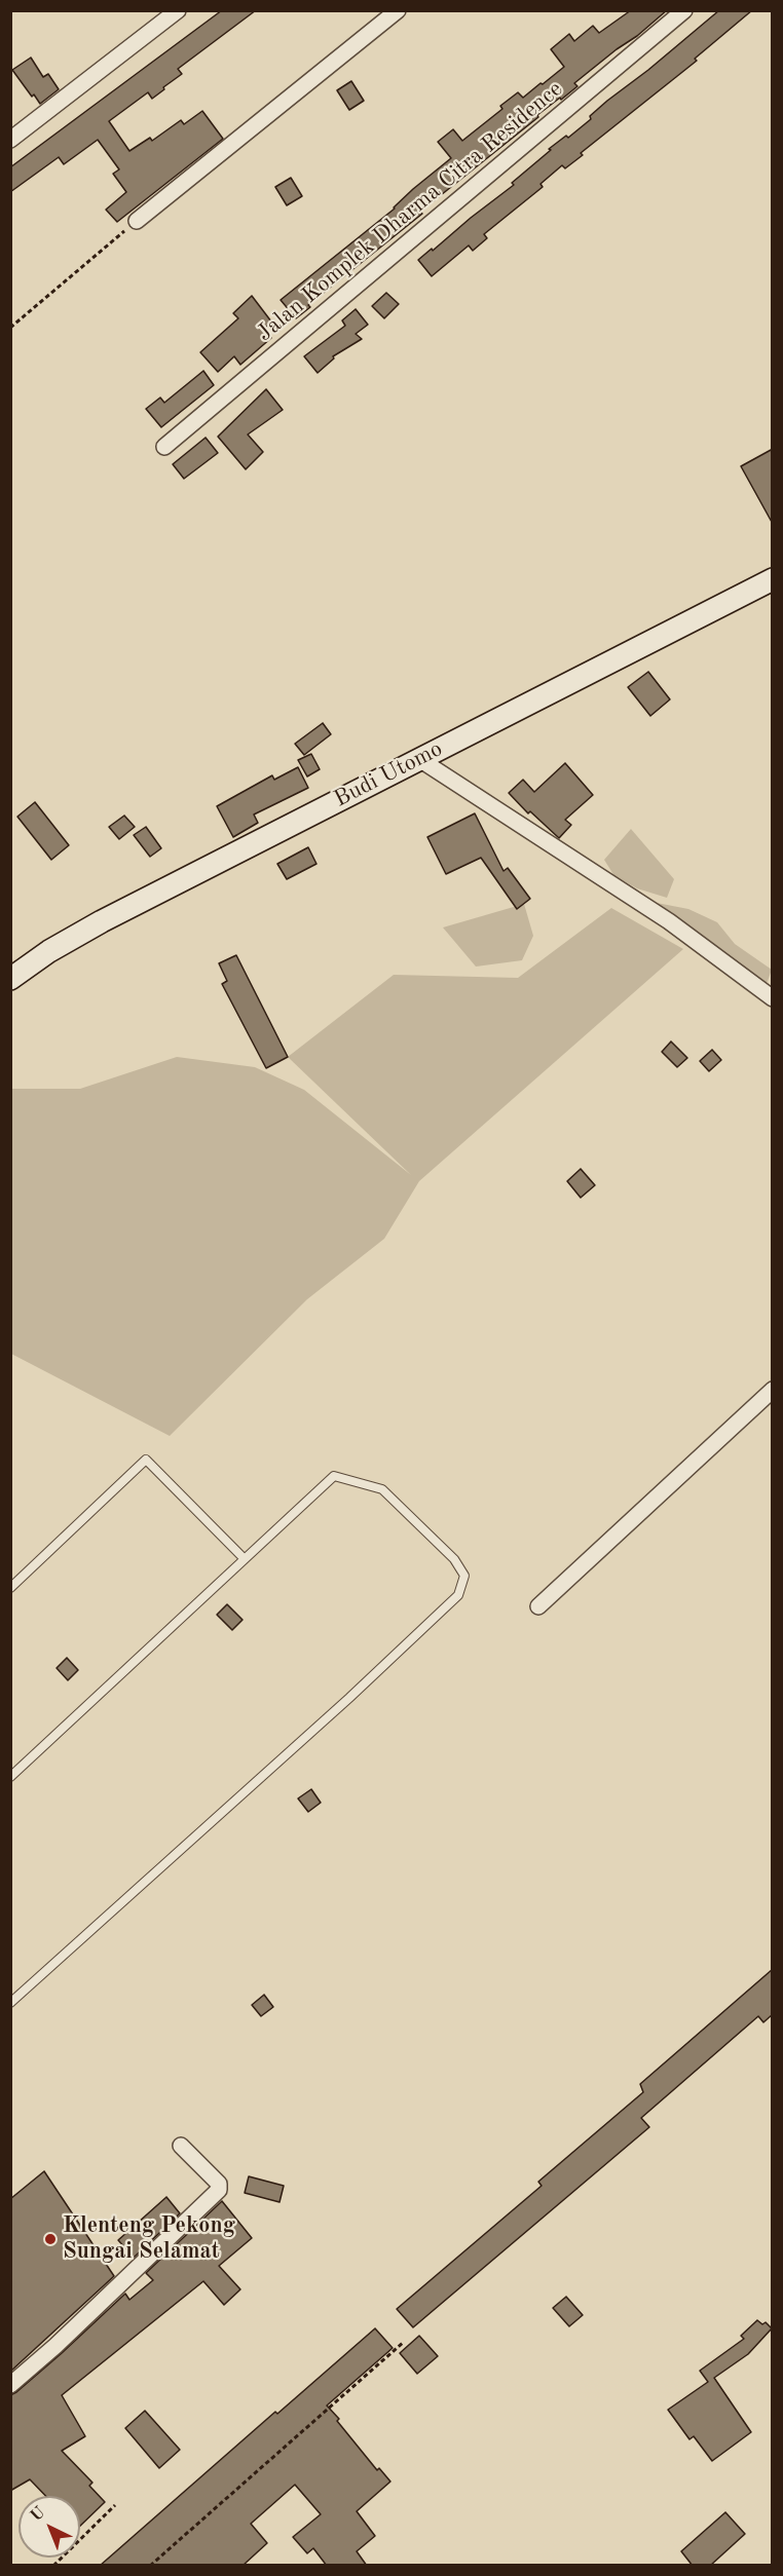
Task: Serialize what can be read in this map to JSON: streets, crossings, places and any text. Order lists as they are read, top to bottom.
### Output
{
  "streets": {
    "street": ["Jalan Komplek Dharma Citra Residence", "Budi Utomo"]
  },
  "places": ["Klenteng Pekong Sungai Selamat"],
  "north": "top left"
}
